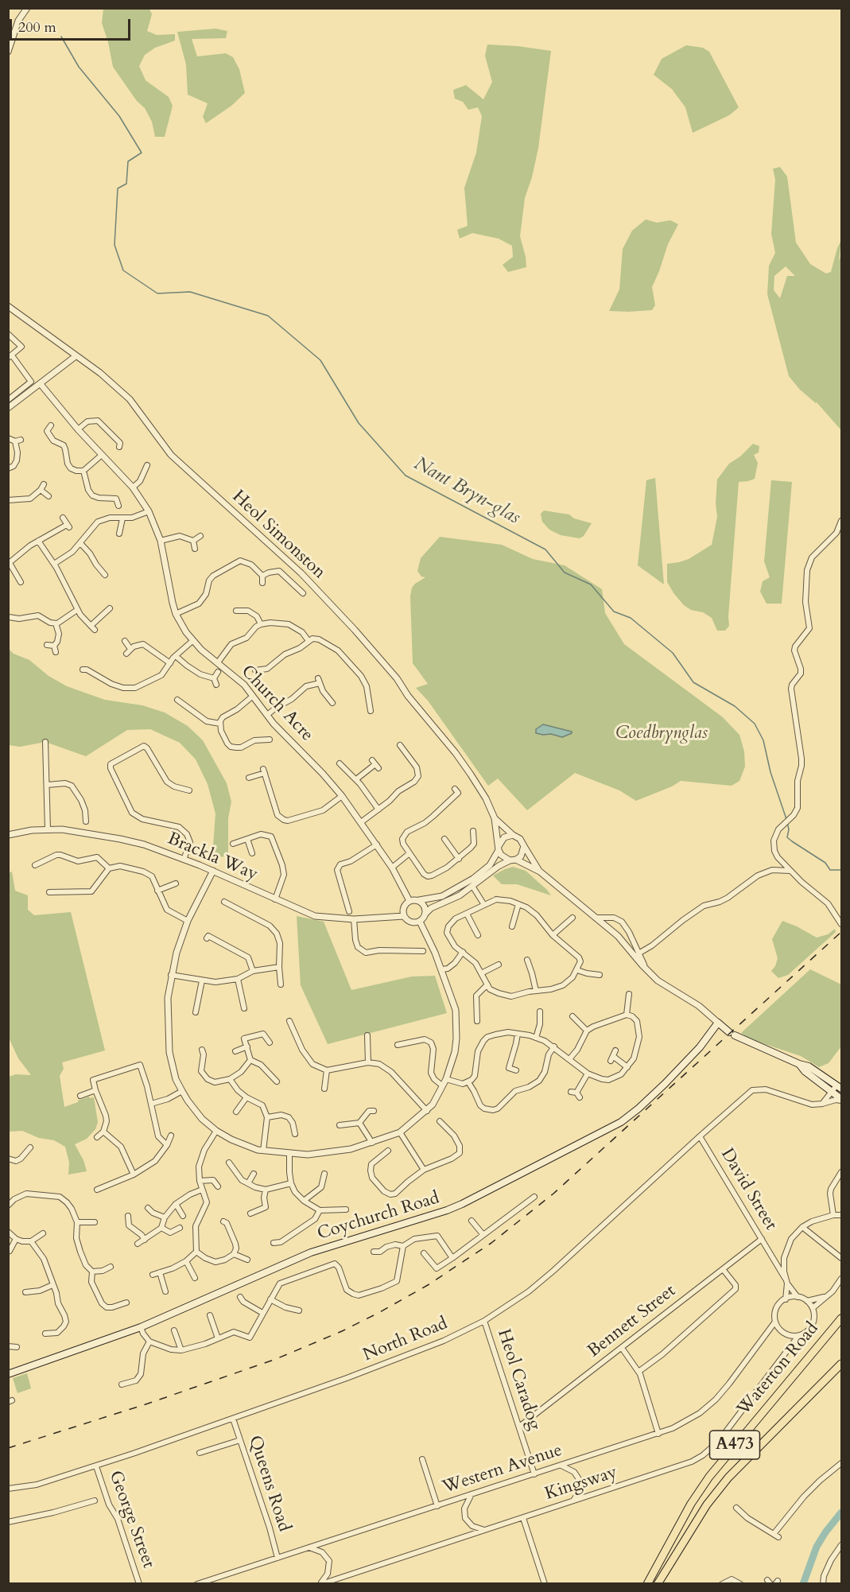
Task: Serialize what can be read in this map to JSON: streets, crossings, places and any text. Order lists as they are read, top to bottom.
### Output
{
  "streets": {
    "main road": ["Coychurch Road", "Waterton Road", "A473"],
    "street": [
      "Heol Simonston",
      "Church Acre",
      "Brackla Way",
      "David Street",
      "Bennett Street",
      "North Road",
      "Heol Caradog",
      "Western Avenue",
      "Queens Road",
      "Kingsway",
      "George Street"
    ]
  },
  "crossings": [
    ["Church Acre", "Brackla Way"],
    ["David Street", "Bennett Street"],
    ["David Street", "North Road"],
    ["David Street", "Western Avenue"],
    ["David Street", "Kingsway"],
    ["Bennett Street", "Heol Caradog"],
    ["North Road", "Heol Caradog"],
    ["North Road", "Queens Road"],
    ["North Road", "George Street"],
    ["Heol Caradog", "Western Avenue"],
    ["Western Avenue", "Queens Road"],
    ["Western Avenue", "Kingsway"]
  ],
  "water": ["Nant Bryn-glas"],
  "parks": ["Coedbrynglas"],
  "scale_bar": "200 m"
}
